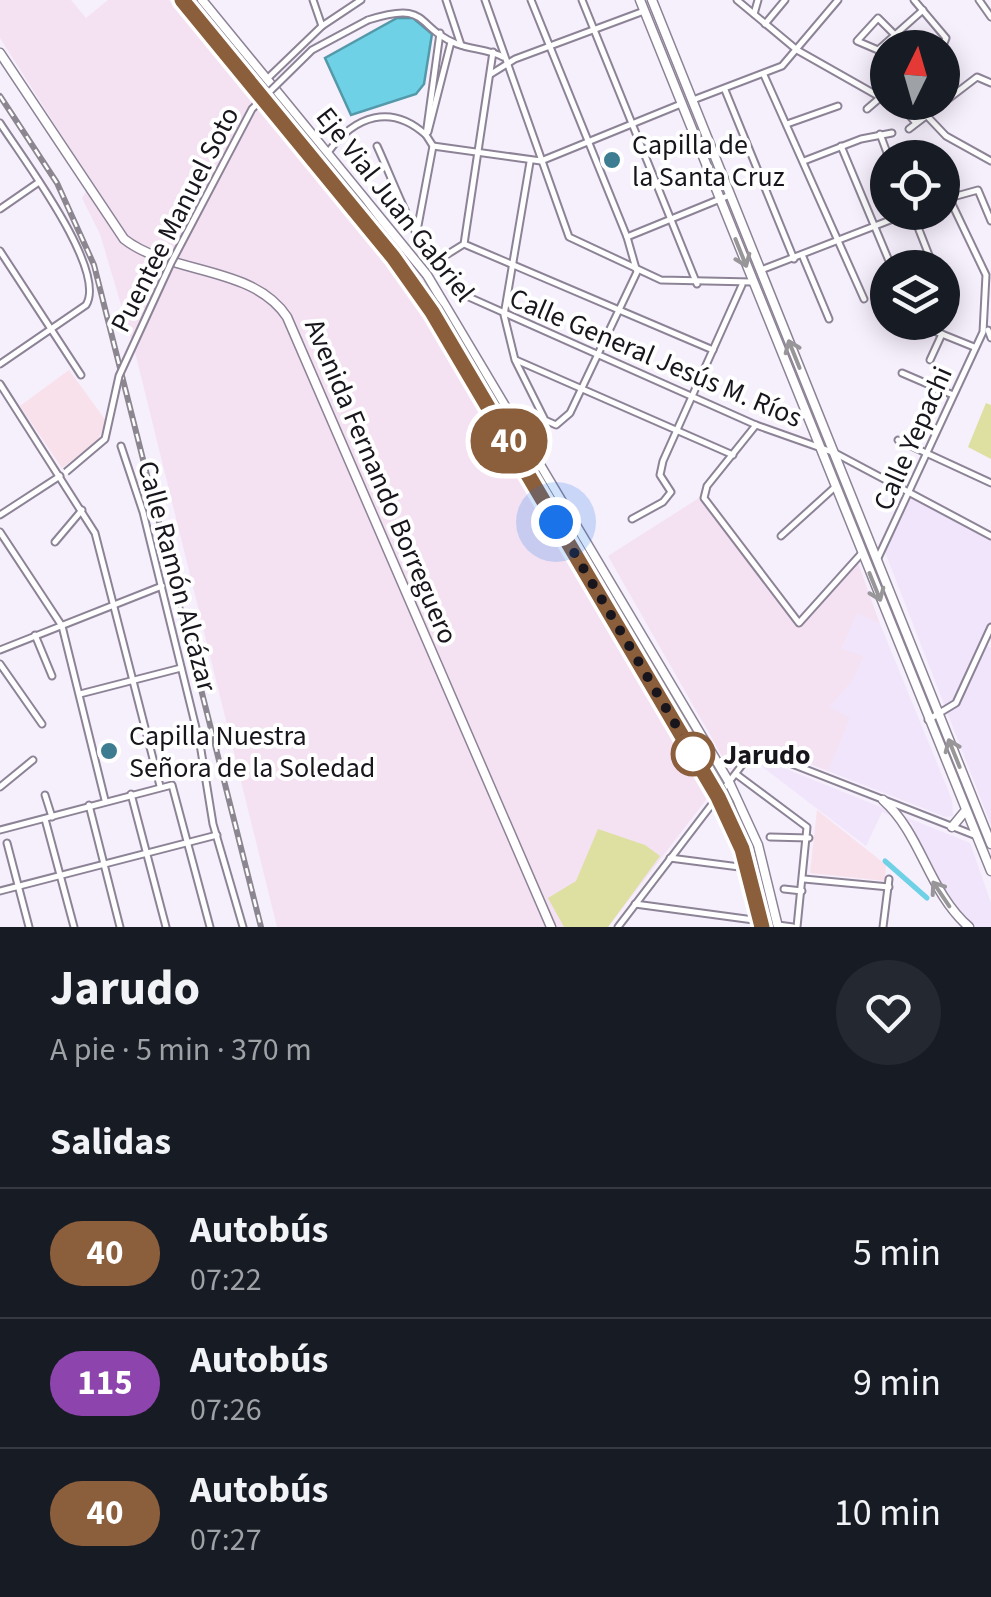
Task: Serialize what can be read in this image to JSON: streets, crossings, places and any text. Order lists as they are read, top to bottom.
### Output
{
  "streets": {
    "main road": ["Eje Vial Juan Gabriel", "Avenida Fernando Borreguero"],
    "street": [
      "Puentee Manuel Soto",
      "Calle General Jesús M. Ríos",
      "Calle Yepachi",
      "Calle Ramón Alcázar"
    ]
  },
  "crossings": [
    ["Calle General Jesús M. Ríos", "Calle Yepachi"]
  ],
  "places": ["Capilla de la Santa Cruz", "Capilla Nuestra Señora de la Soledad", "Jarudo"],
  "lines": ["bus line 40"],
  "north": "top",
  "page": {
    "on_map": "40",
    "heading": [
      ["Jarudo", "A pie · 5 min · 370 m"],
      "Salidas"
    ],
    "list": [
      {
        "mark": "40",
        "name": "Autobús",
        "note": "07:22",
        "value": "5 min"
      },
      {
        "mark": "115",
        "name": "Autobús",
        "note": "07:26",
        "value": "9 min"
      },
      {
        "mark": "40",
        "name": "Autobús",
        "note": "07:27",
        "value": "10 min"
      }
    ]
  }
}
